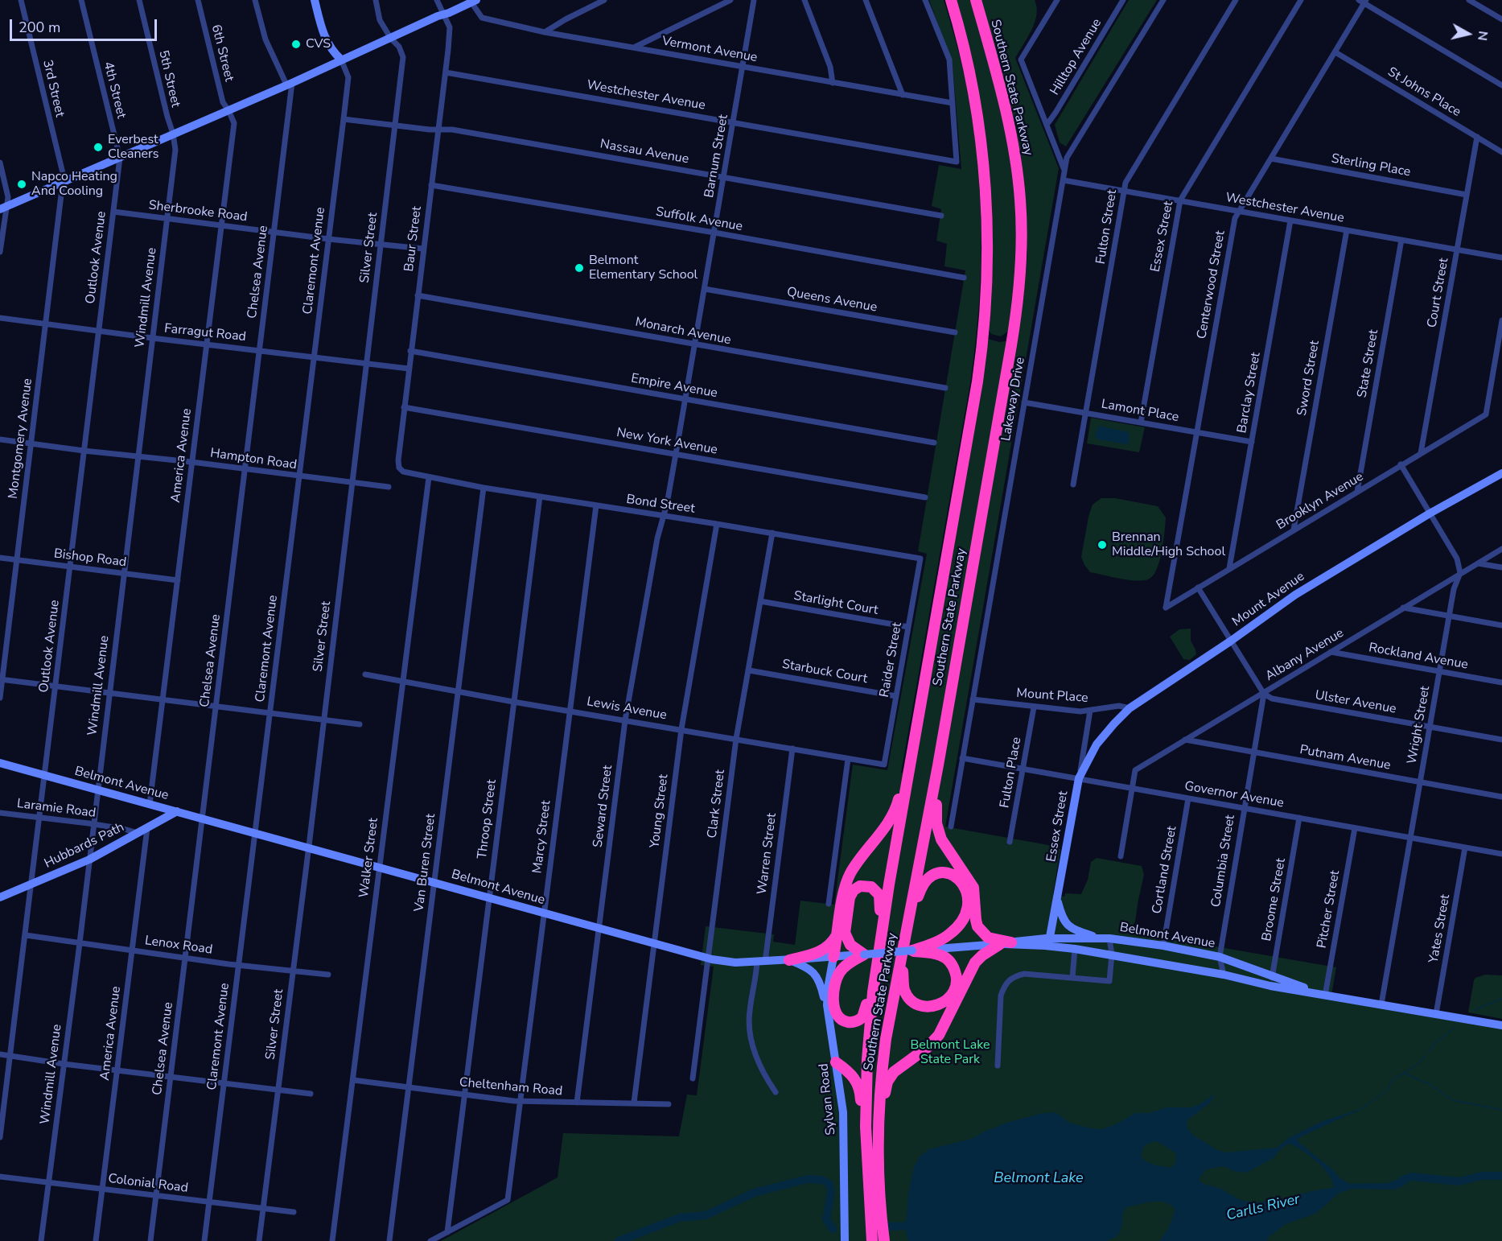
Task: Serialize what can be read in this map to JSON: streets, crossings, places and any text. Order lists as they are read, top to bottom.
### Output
{
  "streets": {
    "highway": ["Southern State Parkway"],
    "street": [
      "Vermont Avenue",
      "6th Street",
      "Hilltop Avenue",
      "5th Street",
      "3rd Street",
      "4th Street",
      "St Johns Place",
      "Westchester Avenue",
      "Nassau Avenue",
      "Barnum Street",
      "Sterling Place",
      "Sherbrooke Road",
      "Suffolk Avenue",
      "Fulton Street",
      "Essex Street",
      "Baur Street",
      "Silver Street",
      "Outlook Avenue",
      "Claremont Avenue",
      "Chelsea Avenue",
      "Centerwood Street",
      "Court Street",
      "Windmill Avenue",
      "Queens Avenue",
      "Monarch Avenue",
      "Farragut Road",
      "State Street",
      "Sword Street",
      "Empire Avenue",
      "Barclay Street",
      "Lakeway Drive",
      "Lamont Place",
      "Montgomery Avenue",
      "New York Avenue",
      "America Avenue",
      "Hampton Road",
      "Brooklyn Avenue",
      "Bond Street",
      "Bishop Road",
      "Mount Avenue",
      "Starlight Court",
      "Albany Avenue",
      "Rockland Avenue",
      "Raider Street",
      "Starbuck Court",
      "Mount Place",
      "Ulster Avenue",
      "Lewis Avenue",
      "Wright Street",
      "Putnam Avenue",
      "Fulton Place",
      "Belmont Avenue",
      "Governor Avenue",
      "Clark Street",
      "Seward Street",
      "Laramie Road",
      "Young Street",
      "Throop Street",
      "Marcy Street",
      "Hubbards Path",
      "Warren Street",
      "Walker Street",
      "Columbia Street",
      "Van Buren Street",
      "Cortland Street",
      "Broome Street",
      "Pitcher Street",
      "Yates Street",
      "Lenox Road",
      "Cheltenham Road",
      "Sylvan Road",
      "Colonial Road"
    ]
  },
  "crossings": [
    ["Vermont Avenue", "Westchester Avenue"],
    ["Vermont Avenue", "Barnum Street"],
    ["6th Street", "America Avenue"],
    ["5th Street", "Windmill Avenue"],
    ["Southern State Parkway", "Belmont Avenue"],
    ["3rd Street", "Montgomery Avenue"],
    ["4th Street", "Outlook Avenue"],
    ["St Johns Place", "Centerwood Street"],
    ["St Johns Place", "Court Street"],
    ["Westchester Avenue", "Barnum Street"],
    ["Westchester Avenue", "Fulton Street"],
    ["Westchester Avenue", "Essex Street"],
    ["Westchester Avenue", "Baur Street"],
    ["Westchester Avenue", "Centerwood Street"],
    ["Westchester Avenue", "Court Street"],
    ["Westchester Avenue", "State Street"],
    ["Westchester Avenue", "Sword Street"],
    ["Westchester Avenue", "Barclay Street"],
    ["Westchester Avenue", "Lakeway Drive"],
    ["Nassau Avenue", "Barnum Street"],
    ["Nassau Avenue", "Baur Street"],
    ["Nassau Avenue", "Silver Street"],
    ["Nassau Avenue", "Claremont Avenue"],
    ["Barnum Street", "Suffolk Avenue"],
    ["Barnum Street", "Queens Avenue"],
    ["Barnum Street", "Monarch Avenue"],
    ["Barnum Street", "Empire Avenue"],
    ["Barnum Street", "New York Avenue"],
    ["Barnum Street", "Bond Street"],
    ["Barnum Street", "Seward Street"],
    ["Sterling Place", "Centerwood Street"],
    ["Sterling Place", "Court Street"],
    ["Sherbrooke Road", "Baur Street"],
    ["Sherbrooke Road", "Silver Street"],
    ["Sherbrooke Road", "Outlook Avenue"],
    ["Sherbrooke Road", "Claremont Avenue"],
    ["Sherbrooke Road", "Chelsea Avenue"],
    ["Sherbrooke Road", "Windmill Avenue"],
    ["Sherbrooke Road", "America Avenue"],
    ["Suffolk Avenue", "Baur Street"],
    ["Fulton Street", "Lamont Place"],
    ["Essex Street", "Lamont Place"],
    ["Essex Street", "Mount Avenue"],
    ["Essex Street", "Mount Place"],
    ["Essex Street", "Belmont Avenue"],
    ["Essex Street", "Governor Avenue"],
    ["Baur Street", "Monarch Avenue"],
    ["Baur Street", "Farragut Road"],
    ["Baur Street", "Empire Avenue"],
    ["Baur Street", "New York Avenue"],
    ["Baur Street", "Bond Street"],
    ["Silver Street", "Farragut Road"],
    ["Silver Street", "Hampton Road"],
    ["Silver Street", "Belmont Avenue"],
    ["Silver Street", "Lenox Road"],
    ["Silver Street", "Colonial Road"],
    ["Outlook Avenue", "Farragut Road"],
    ["Outlook Avenue", "Hampton Road"],
    ["Outlook Avenue", "Bishop Road"],
    ["Outlook Avenue", "Belmont Avenue"],
    ["Outlook Avenue", "Laramie Road"],
    ["Outlook Avenue", "Hubbards Path"],
    ["Outlook Avenue", "Lenox Road"],
    ["Claremont Avenue", "Farragut Road"],
    ["Claremont Avenue", "Hampton Road"],
    ["Claremont Avenue", "Belmont Avenue"],
    ["Claremont Avenue", "Lenox Road"],
    ["Claremont Avenue", "Colonial Road"],
    ["Chelsea Avenue", "Farragut Road"],
    ["Chelsea Avenue", "Hampton Road"],
    ["Chelsea Avenue", "Belmont Avenue"],
    ["Chelsea Avenue", "Lenox Road"],
    ["Chelsea Avenue", "Colonial Road"],
    ["Centerwood Street", "Lamont Place"],
    ["Centerwood Street", "Brooklyn Avenue"],
    ["Court Street", "Brooklyn Avenue"],
    ["Windmill Avenue", "Farragut Road"],
    ["Windmill Avenue", "Hampton Road"],
    ["Windmill Avenue", "Bishop Road"],
    ["Windmill Avenue", "Belmont Avenue"],
    ["Windmill Avenue", "Laramie Road"],
    ["Windmill Avenue", "Hubbards Path"],
    ["Windmill Avenue", "Lenox Road"],
    ["Windmill Avenue", "Colonial Road"],
    ["Farragut Road", "Montgomery Avenue"],
    ["Farragut Road", "America Avenue"],
    ["State Street", "Brooklyn Avenue"],
    ["Sword Street", "Brooklyn Avenue"],
    ["Barclay Street", "Lamont Place"],
    ["Barclay Street", "Brooklyn Avenue"],
    ["Lakeway Drive", "Lamont Place"],
    ["Lakeway Drive", "Mount Place"],
    ["Lakeway Drive", "Governor Avenue"],
    ["Montgomery Avenue", "Hampton Road"],
    ["Montgomery Avenue", "Bishop Road"],
    ["America Avenue", "Hampton Road"],
    ["America Avenue", "Bishop Road"],
    ["America Avenue", "Belmont Avenue"],
    ["America Avenue", "Hubbards Path"],
    ["America Avenue", "Lenox Road"],
    ["America Avenue", "Colonial Road"],
    ["Bond Street", "Raider Street"],
    ["Bond Street", "Clark Street"],
    ["Bond Street", "Seward Street"],
    ["Bond Street", "Young Street"],
    ["Bond Street", "Throop Street"],
    ["Bond Street", "Marcy Street"],
    ["Bond Street", "Walker Street"],
    ["Bond Street", "Van Buren Street"],
    ["Mount Avenue", "Mount Place"],
    ["Mount Avenue", "Governor Avenue"],
    ["Starlight Court", "Raider Street"],
    ["Starlight Court", "Clark Street"],
    ["Albany Avenue", "Rockland Avenue"],
    ["Albany Avenue", "Ulster Avenue"],
    ["Albany Avenue", "Wright Street"],
    ["Albany Avenue", "Putnam Avenue"],
    ["Albany Avenue", "Governor Avenue"],
    ["Albany Avenue", "Columbia Street"],
    ["Rockland Avenue", "Wright Street"],
    ["Raider Street", "Starbuck Court"],
    ["Raider Street", "Lewis Avenue"],
    ["Starbuck Court", "Clark Street"],
    ["Mount Place", "Fulton Place"],
    ["Ulster Avenue", "Wright Street"],
    ["Ulster Avenue", "Columbia Street"],
    ["Lewis Avenue", "Clark Street"],
    ["Lewis Avenue", "Seward Street"],
    ["Lewis Avenue", "Young Street"],
    ["Lewis Avenue", "Throop Street"],
    ["Lewis Avenue", "Marcy Street"],
    ["Lewis Avenue", "Warren Street"],
    ["Lewis Avenue", "Walker Street"],
    ["Lewis Avenue", "Van Buren Street"],
    ["Wright Street", "Putnam Avenue"],
    ["Wright Street", "Belmont Avenue"],
    ["Wright Street", "Governor Avenue"],
    ["Putnam Avenue", "Columbia Street"],
    ["Fulton Place", "Governor Avenue"],
    ["Belmont Avenue", "Clark Street"],
    ["Belmont Avenue", "Seward Street"],
    ["Belmont Avenue", "Young Street"],
    ["Belmont Avenue", "Throop Street"],
    ["Belmont Avenue", "Marcy Street"],
    ["Belmont Avenue", "Hubbards Path"],
    ["Belmont Avenue", "Warren Street"],
    ["Belmont Avenue", "Walker Street"],
    ["Belmont Avenue", "Columbia Street"],
    ["Belmont Avenue", "Van Buren Street"],
    ["Belmont Avenue", "Cortland Street"],
    ["Belmont Avenue", "Broome Street"],
    ["Belmont Avenue", "Pitcher Street"],
    ["Belmont Avenue", "Yates Street"],
    ["Belmont Avenue", "Sylvan Road"],
    ["Governor Avenue", "Columbia Street"],
    ["Governor Avenue", "Cortland Street"],
    ["Governor Avenue", "Broome Street"],
    ["Governor Avenue", "Pitcher Street"],
    ["Governor Avenue", "Yates Street"],
    ["Seward Street", "Cheltenham Road"],
    ["Laramie Road", "Hubbards Path"],
    ["Young Street", "Cheltenham Road"],
    ["Throop Street", "Marcy Street"],
    ["Throop Street", "Cheltenham Road"],
    ["Marcy Street", "Cheltenham Road"],
    ["Walker Street", "Cheltenham Road"],
    ["Van Buren Street", "Cheltenham Road"]
  ],
  "water": ["Belmont Lake", "Carlls River"],
  "parks": ["Belmont Lake State Park"],
  "places": [
    "CVS",
    "Everbest Cleaners",
    "Napco Heating And Cooling",
    "Belmont Elementary School",
    "Brennan Middle/High School"
  ],
  "scale_bar": "200 m",
  "north": "right"
}
